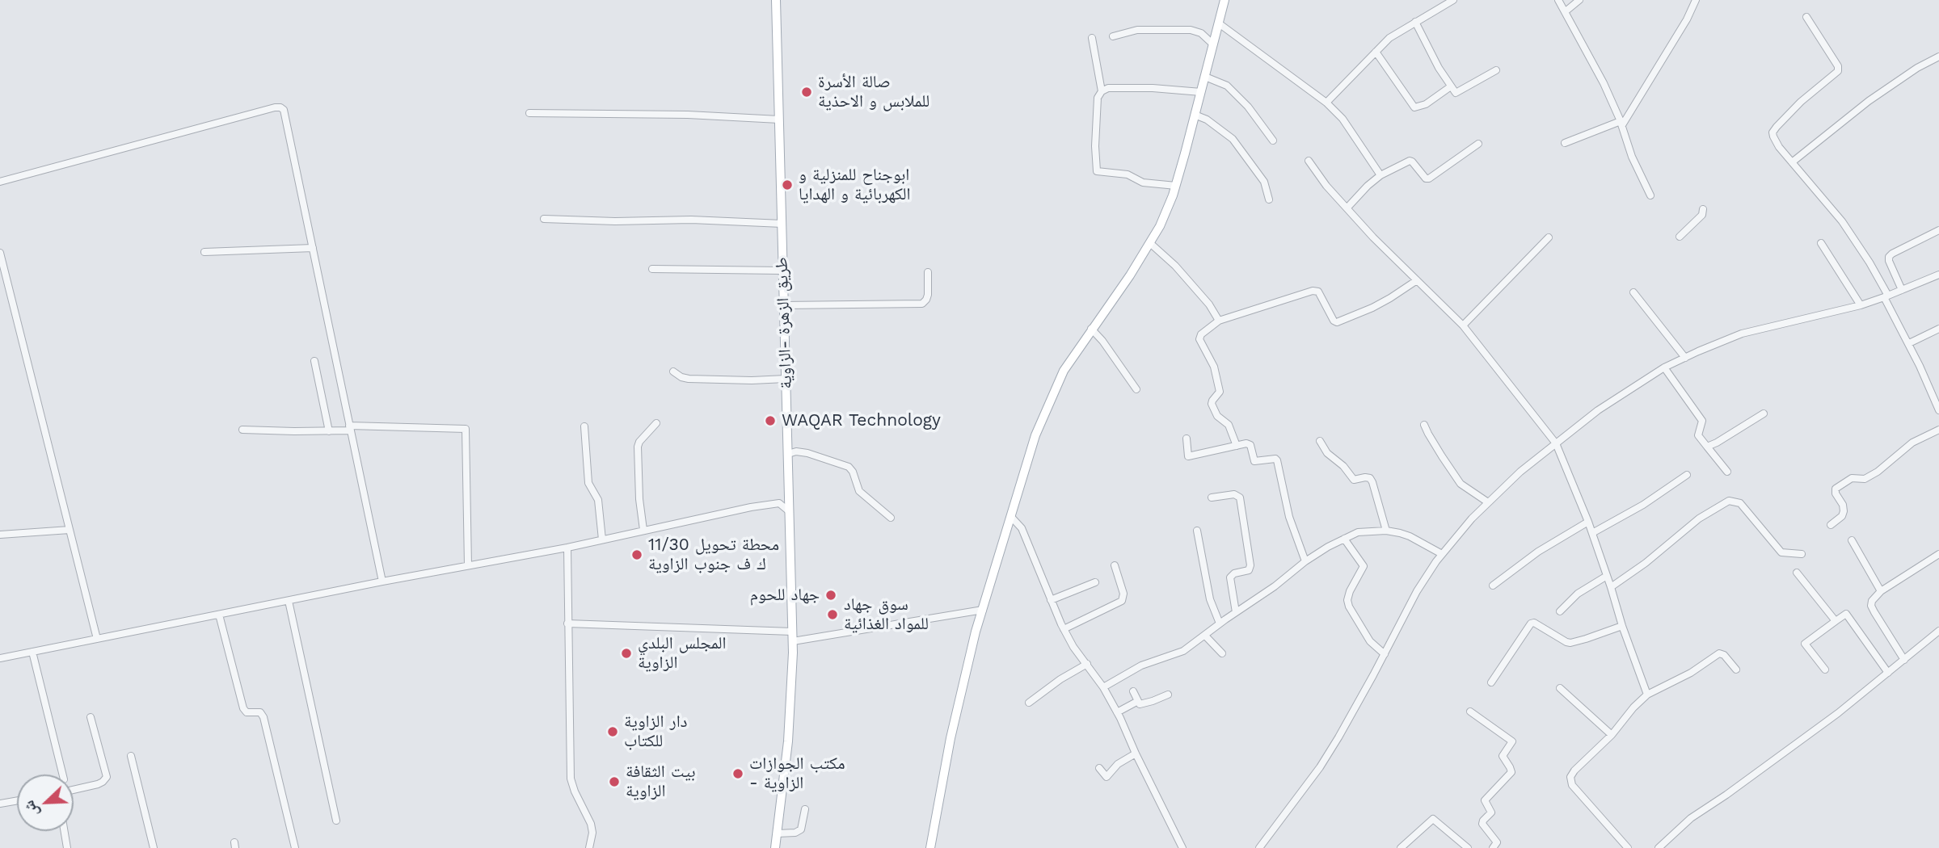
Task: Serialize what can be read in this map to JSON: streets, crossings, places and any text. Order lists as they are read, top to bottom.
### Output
{
  "streets": {
    "main road": ["طريق الزهرة -الزاوية"]
  },
  "places": [
    "صالة الأسرة للملابس و الاحذية",
    "ابوجناح للمنزلية و الكهربائية و الهدايا",
    "WAQAR Technology",
    "محطة تحويل 11/30 ك ف جنوب الزاوية",
    "جهاد للحوم",
    "سوق جهاد للمواد الغذائية",
    "المجلس البلدي الزاوية",
    "دار الزاوية للكتاب",
    "مكتب الجوازات - الزاوية",
    "بيت الثقافة الزاوية"
  ],
  "north": "bottom left"
}
